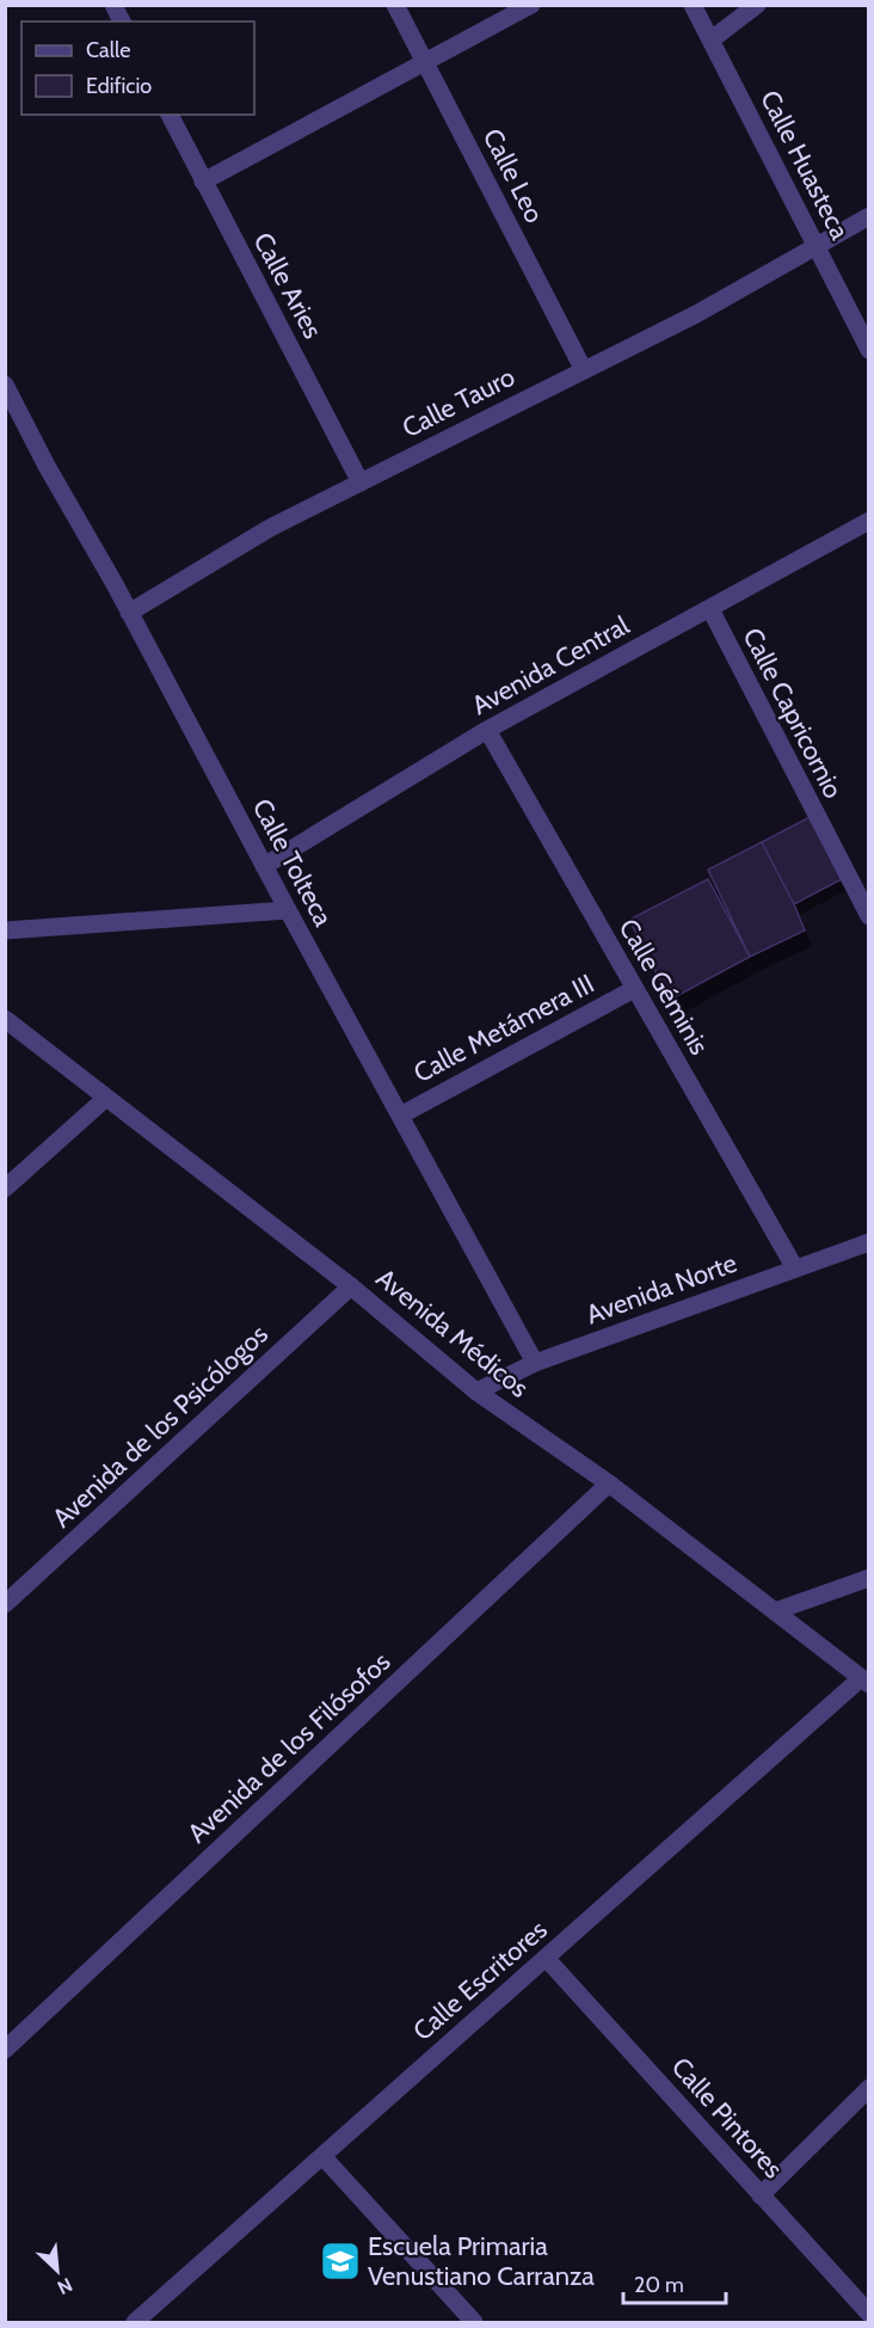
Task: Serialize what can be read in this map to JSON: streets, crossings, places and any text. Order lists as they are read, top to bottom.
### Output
{
  "streets": {
    "street": [
      "Calle Huasteca",
      "Calle Leo",
      "Calle Aries",
      "Calle Tauro",
      "Avenida Central",
      "Calle Capricornio",
      "Calle Tolteca",
      "Calle Géminis",
      "Calle Metámera III",
      "Avenida Norte",
      "Avenida Médicos",
      "Avenida de los Psicólogos",
      "Avenida de los Filósofos",
      "Calle Escritores",
      "Calle Pintores"
    ]
  },
  "crossings": [
    ["Calle Huasteca", "Calle Tauro"],
    ["Calle Leo", "Calle Tauro"],
    ["Calle Aries", "Calle Tauro"],
    ["Calle Tauro", "Calle Tolteca"],
    ["Avenida Central", "Calle Capricornio"],
    ["Avenida Central", "Calle Tolteca"],
    ["Avenida Central", "Calle Géminis"],
    ["Calle Tolteca", "Calle Metámera III"],
    ["Calle Tolteca", "Avenida Norte"],
    ["Calle Géminis", "Calle Metámera III"],
    ["Calle Géminis", "Avenida Norte"],
    ["Avenida Norte", "Avenida Médicos"],
    ["Avenida Médicos", "Avenida de los Psicólogos"],
    ["Avenida Médicos", "Avenida de los Filósofos"],
    ["Avenida Médicos", "Calle Escritores"],
    ["Calle Escritores", "Calle Pintores"]
  ],
  "places": {
    "school or university": ["Escuela Primaria Venustiano Carranza"]
  },
  "legend": ["Calle", "Edificio"],
  "scale_bar": "20 m",
  "north": "bottom right"
}
